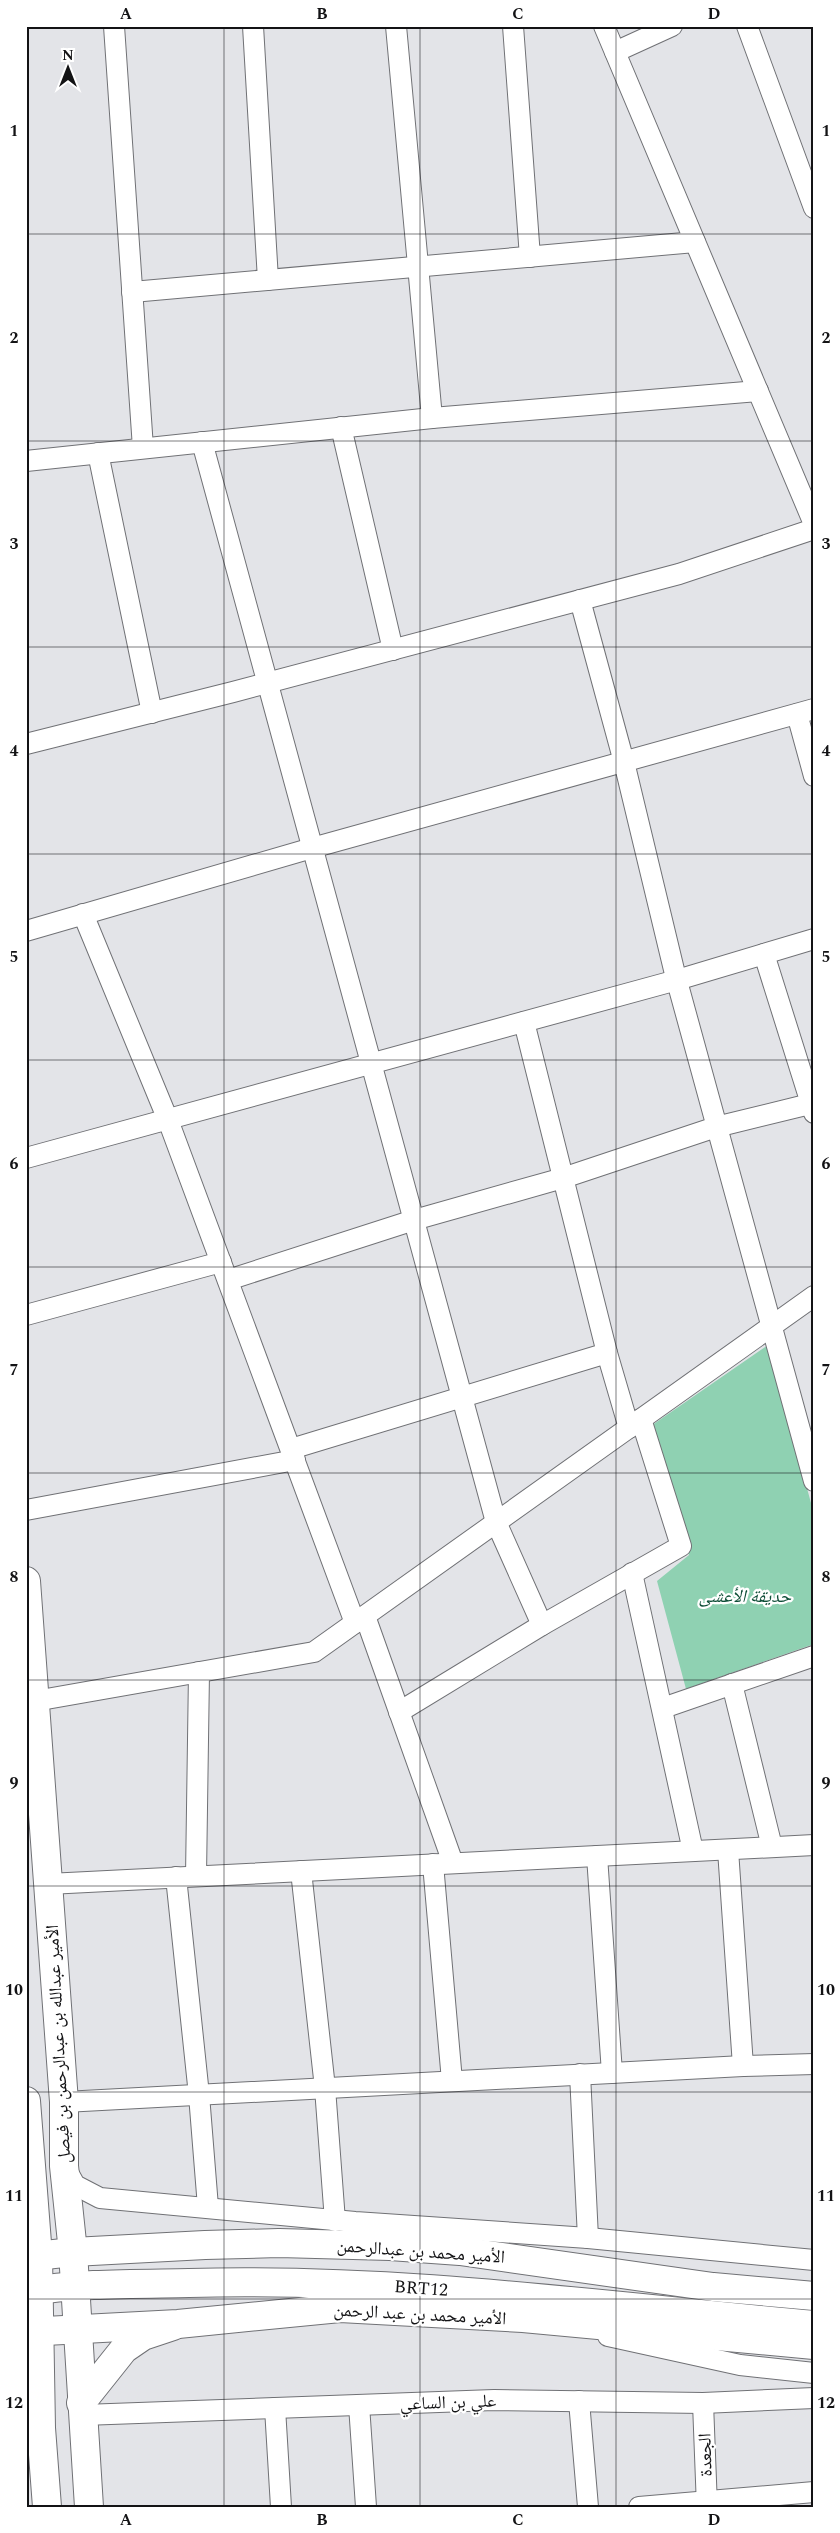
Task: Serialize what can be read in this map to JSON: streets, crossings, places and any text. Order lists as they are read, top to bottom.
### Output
{
  "streets": {
    "main road": [
      "الأمير عبدالله بن عبدالرحمن بن فيصل",
      "الأمير محمد بن عبدالرحمن",
      "BRT12",
      "الأمير محمد بن عبد الرحمن"
    ],
    "street": ["علي بن الساعي", "الجعدة"]
  },
  "crossings": [
    ["الأمير عبدالله بن عبدالرحمن بن فيصل", "الأمير محمد بن عبدالرحمن"],
    ["الأمير عبدالله بن عبدالرحمن بن فيصل", "BRT12"],
    ["الأمير عبدالله بن عبدالرحمن بن فيصل", "الأمير محمد بن عبد الرحمن"],
    ["الأمير عبدالله بن عبدالرحمن بن فيصل", "علي بن الساعي"],
    ["علي بن الساعي", "الجعدة"]
  ],
  "parks": ["حديقة الأعشى"],
  "north": "top",
  "grid": {
    "columns": [
      "A",
      "B",
      "C",
      "D"
    ],
    "rows": [
      "1",
      "2",
      "3",
      "4",
      "5",
      "6",
      "7",
      "8",
      "9",
      "10",
      "11",
      "12"
    ]
  }
}
